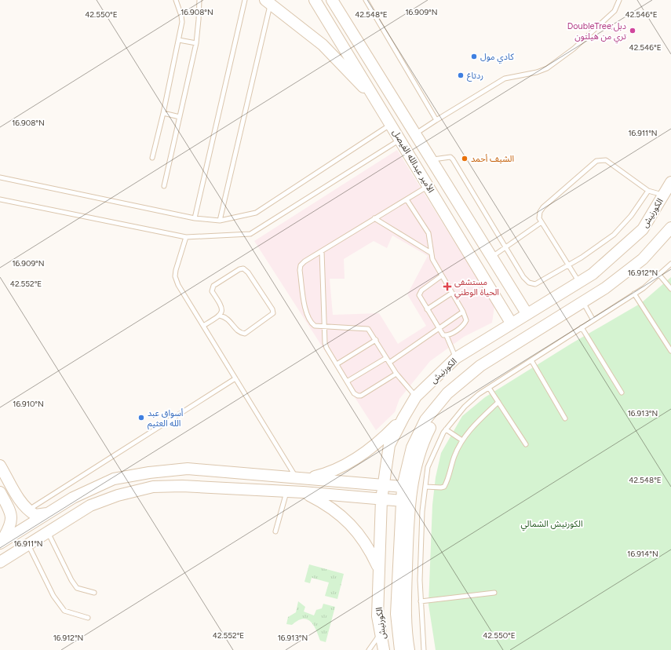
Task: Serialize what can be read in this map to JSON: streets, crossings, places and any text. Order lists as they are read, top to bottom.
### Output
{
  "streets": {
    "street": ["الأمير عبدالله الفيصل", "الكورنيش"]
  },
  "crossings": [
    ["الأمير عبدالله الفيصل", "الكورنيش"]
  ],
  "parks": ["الكورنيش الشمالي"],
  "places": {
    "other": [
      "DoubleTree;دبل تري من هيلتون",
      "كادي مول",
      "ردتاغ",
      "الشيف أحمد",
      "أسواق عبد الله العثيم"
    ],
    "health": ["مستشفى الحياة الوطني"]
  },
  "coordinates": [
    "16.908°N",
    "16.909°N",
    "42.550°E",
    "42.546°E",
    "42.548°E",
    "16.911°N",
    "16.912°N",
    "42.552°E",
    "16.910°N",
    "16.913°N",
    "16.914°N"
  ]
}
